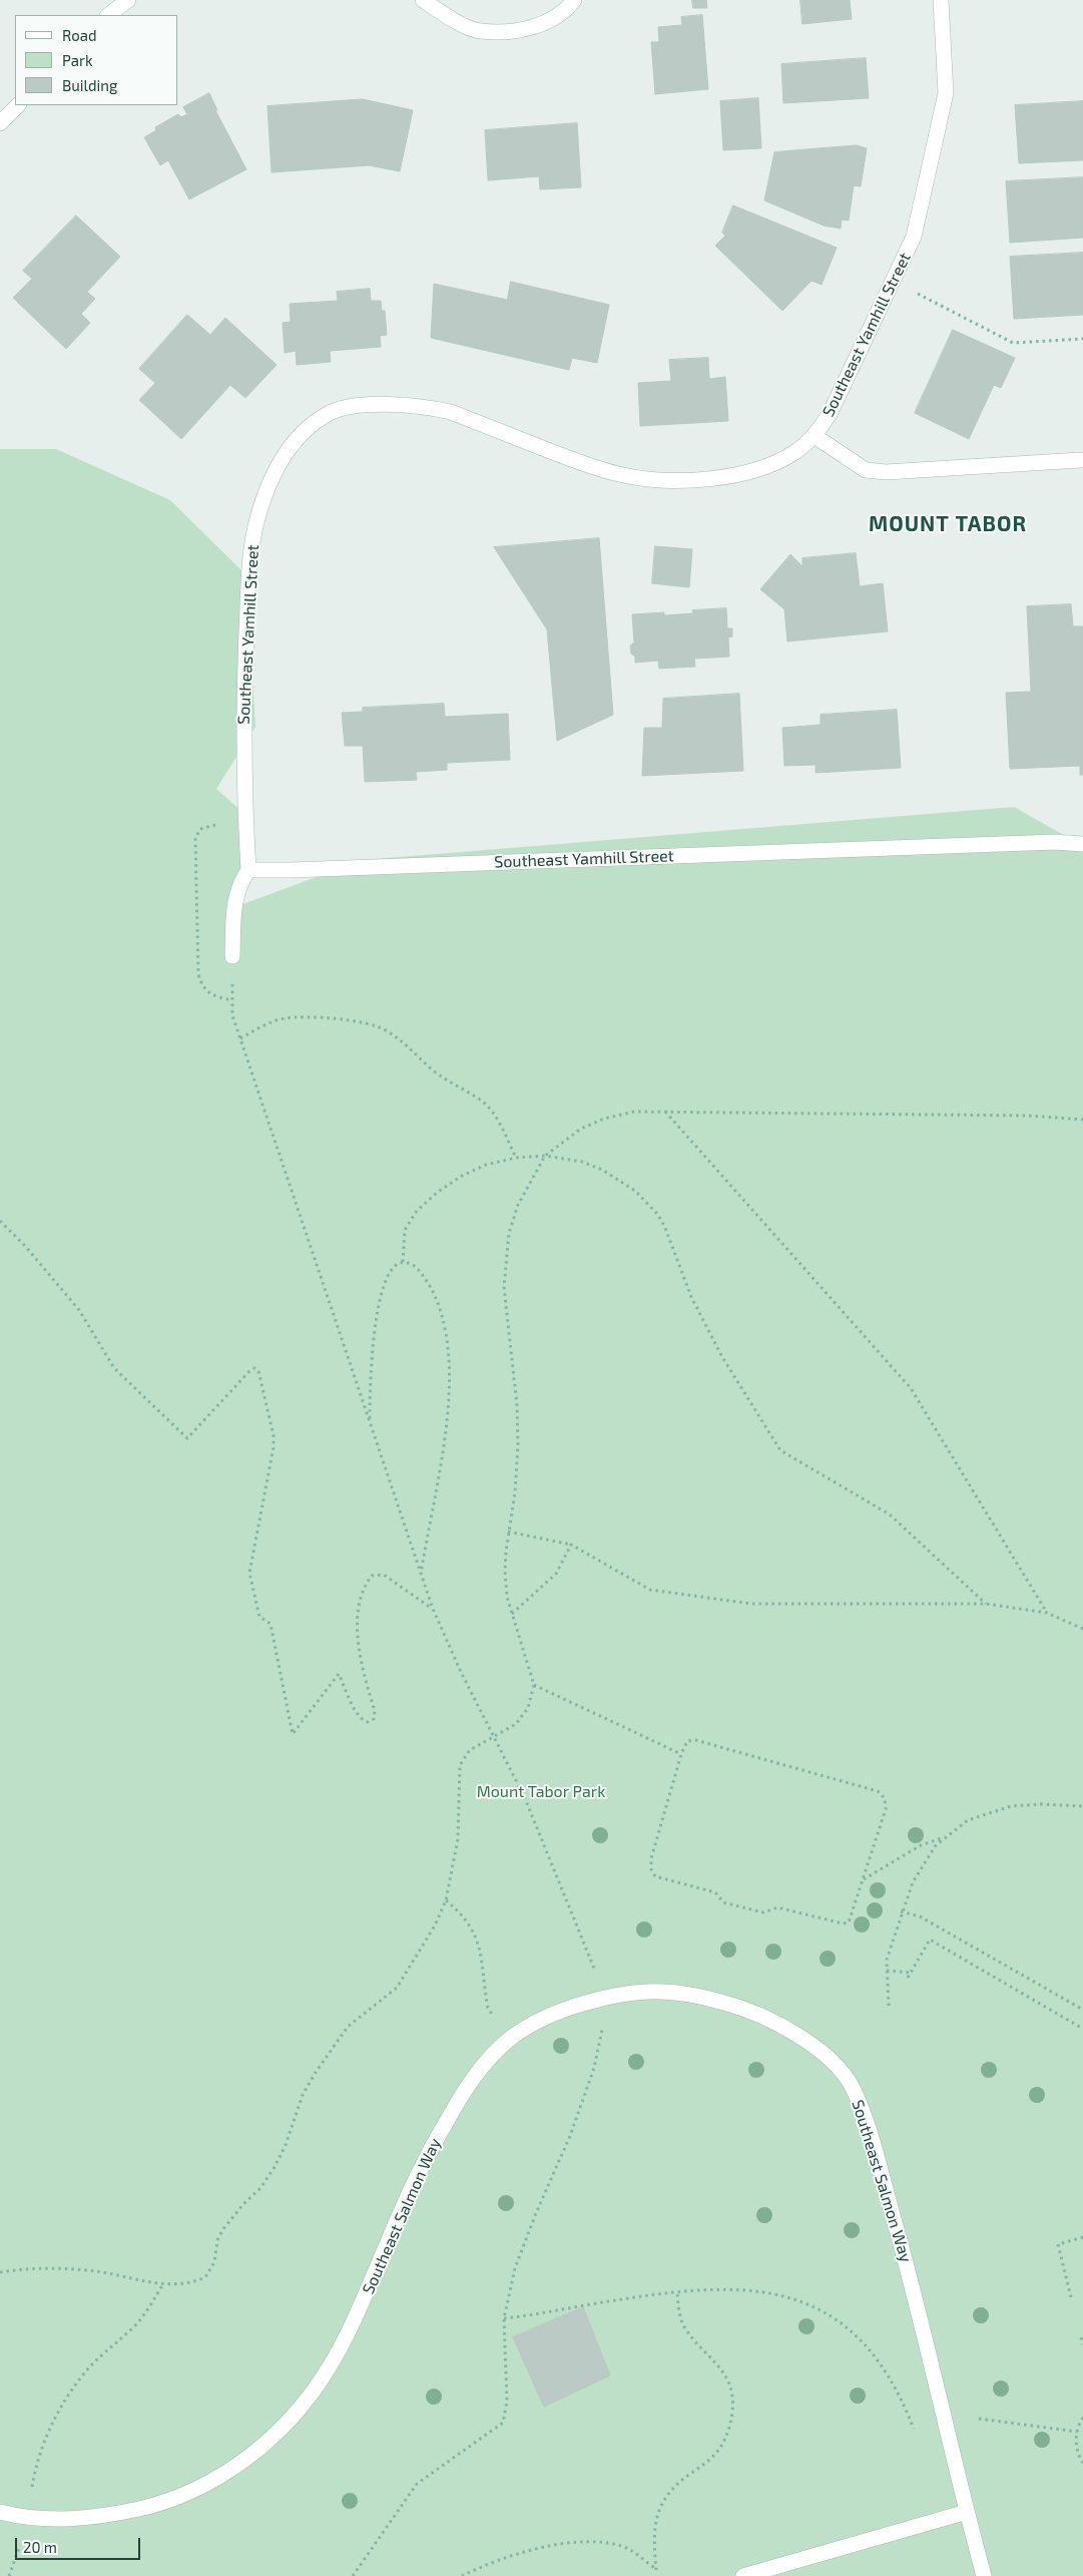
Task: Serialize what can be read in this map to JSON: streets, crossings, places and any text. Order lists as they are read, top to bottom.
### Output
{
  "streets": {
    "street": ["Southeast Yamhill Street", "Southeast Salmon Way"]
  },
  "districts": ["MOUNT TABOR"],
  "parks": ["Mount Tabor Park"],
  "legend": ["Road", "Park", "Building"],
  "scale_bar": "20 m"
}
